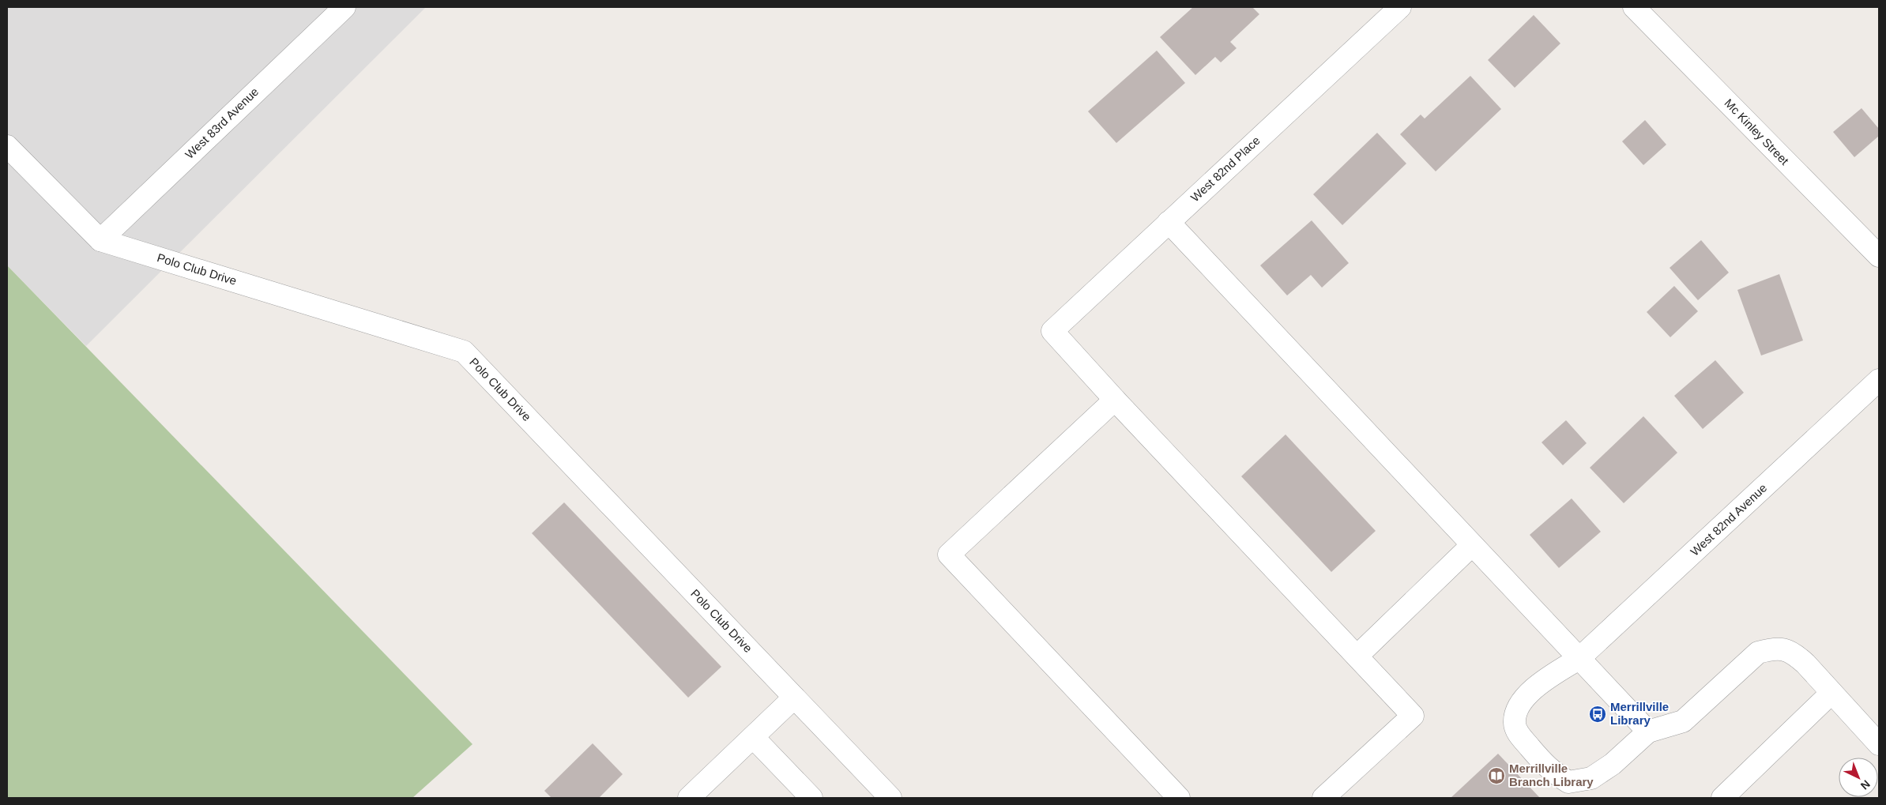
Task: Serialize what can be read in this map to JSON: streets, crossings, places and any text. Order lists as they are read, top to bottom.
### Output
{
  "streets": {
    "street": [
      "West 83rd Avenue",
      "Mc Kinley Street",
      "West 82nd Place",
      "Polo Club Drive",
      "West 82nd Avenue"
    ]
  },
  "crossings": [
    ["West 83rd Avenue", "Polo Club Drive"]
  ],
  "places": {
    "bus stop": ["Merrillville Library"],
    "library": ["Merrillville Branch Library"]
  },
  "north": "bottom right"
}
